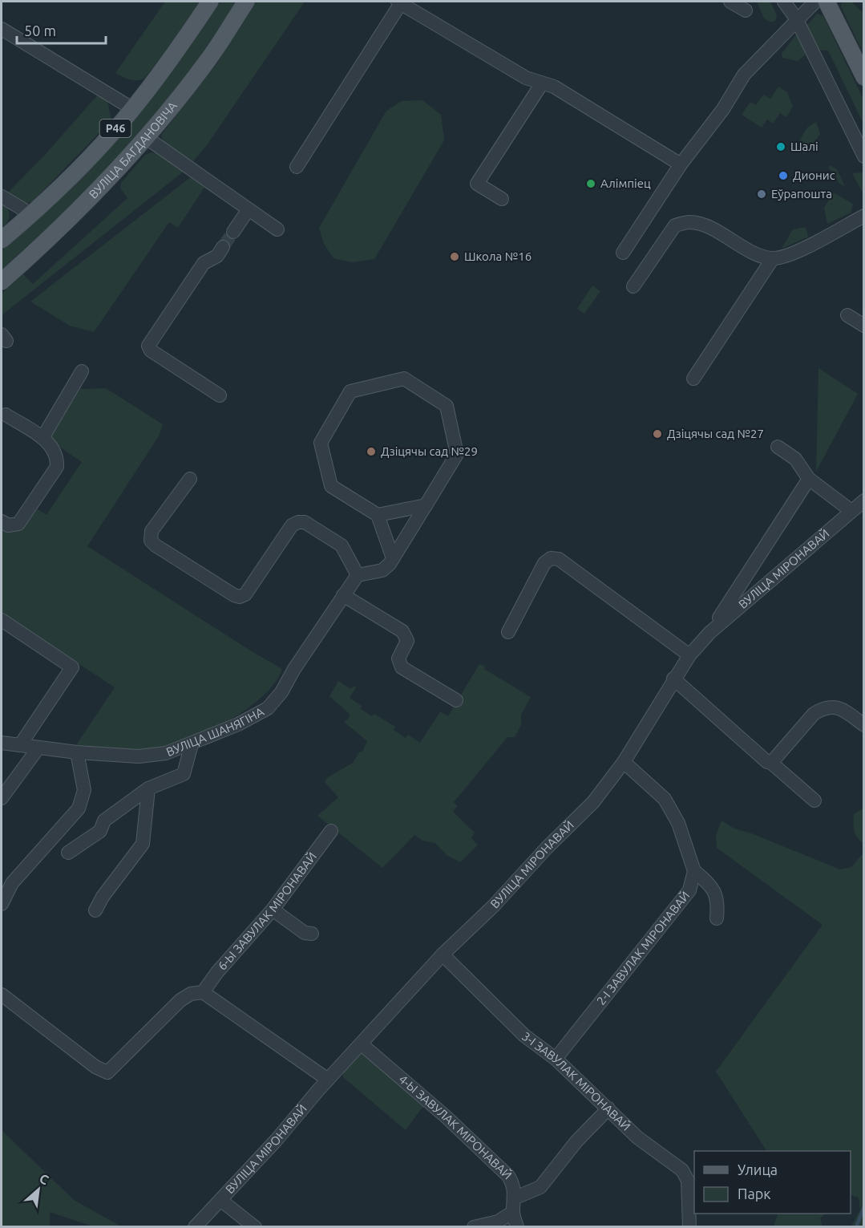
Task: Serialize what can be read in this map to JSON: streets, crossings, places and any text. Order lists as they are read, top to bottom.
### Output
{
  "streets": {
    "main road": ["Р46", "ВУЛІЦА БАГДАНОВІЧА"],
    "street": [
      "ВУЛІЦА МІРОНАВАЙ",
      "ВУЛІЦА ШАНЯГІНА",
      "6-Ы ЗАВУЛАК МІРОНАВАЙ",
      "2-І ЗАВУЛАК МІРОНАВАЙ",
      "3-І ЗАВУЛАК МІРОНАВАЙ",
      "4-Ы ЗАВУЛАК МІРОНАВАЙ"
    ]
  },
  "crossings": [
    ["ВУЛІЦА МІРОНАВАЙ", "3-І ЗАВУЛАК МІРОНАВАЙ"],
    ["ВУЛІЦА МІРОНАВАЙ", "4-Ы ЗАВУЛАК МІРОНАВАЙ"],
    ["2-І ЗАВУЛАК МІРОНАВАЙ", "3-І ЗАВУЛАК МІРОНАВАЙ"]
  ],
  "places": [
    "Шалі",
    "Дионис",
    "Алімпіец",
    "Еўрапошта",
    "Школа №16",
    "Дзіцячы сад №27",
    "Дзіцячы сад №29"
  ],
  "legend": ["Улица", "Парк"],
  "scale_bar": "50 m",
  "north": "top right"
}
